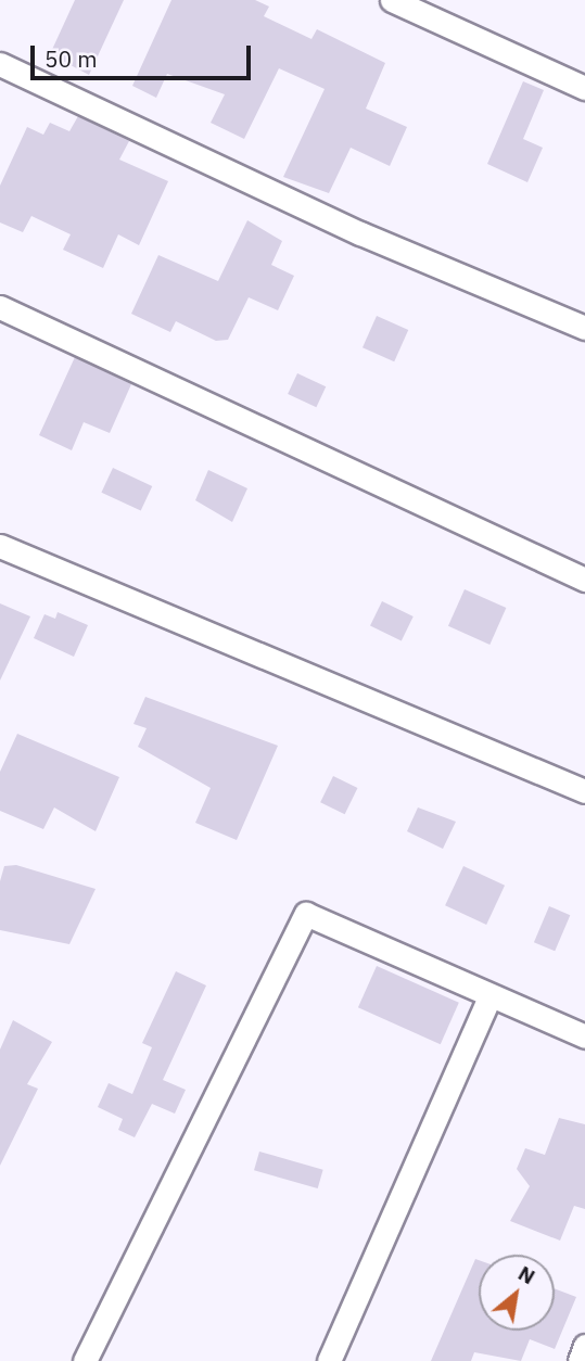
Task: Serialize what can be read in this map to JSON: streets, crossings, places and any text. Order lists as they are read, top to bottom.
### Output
{
  "scale_bar": "50 m",
  "north": "top right"
}
